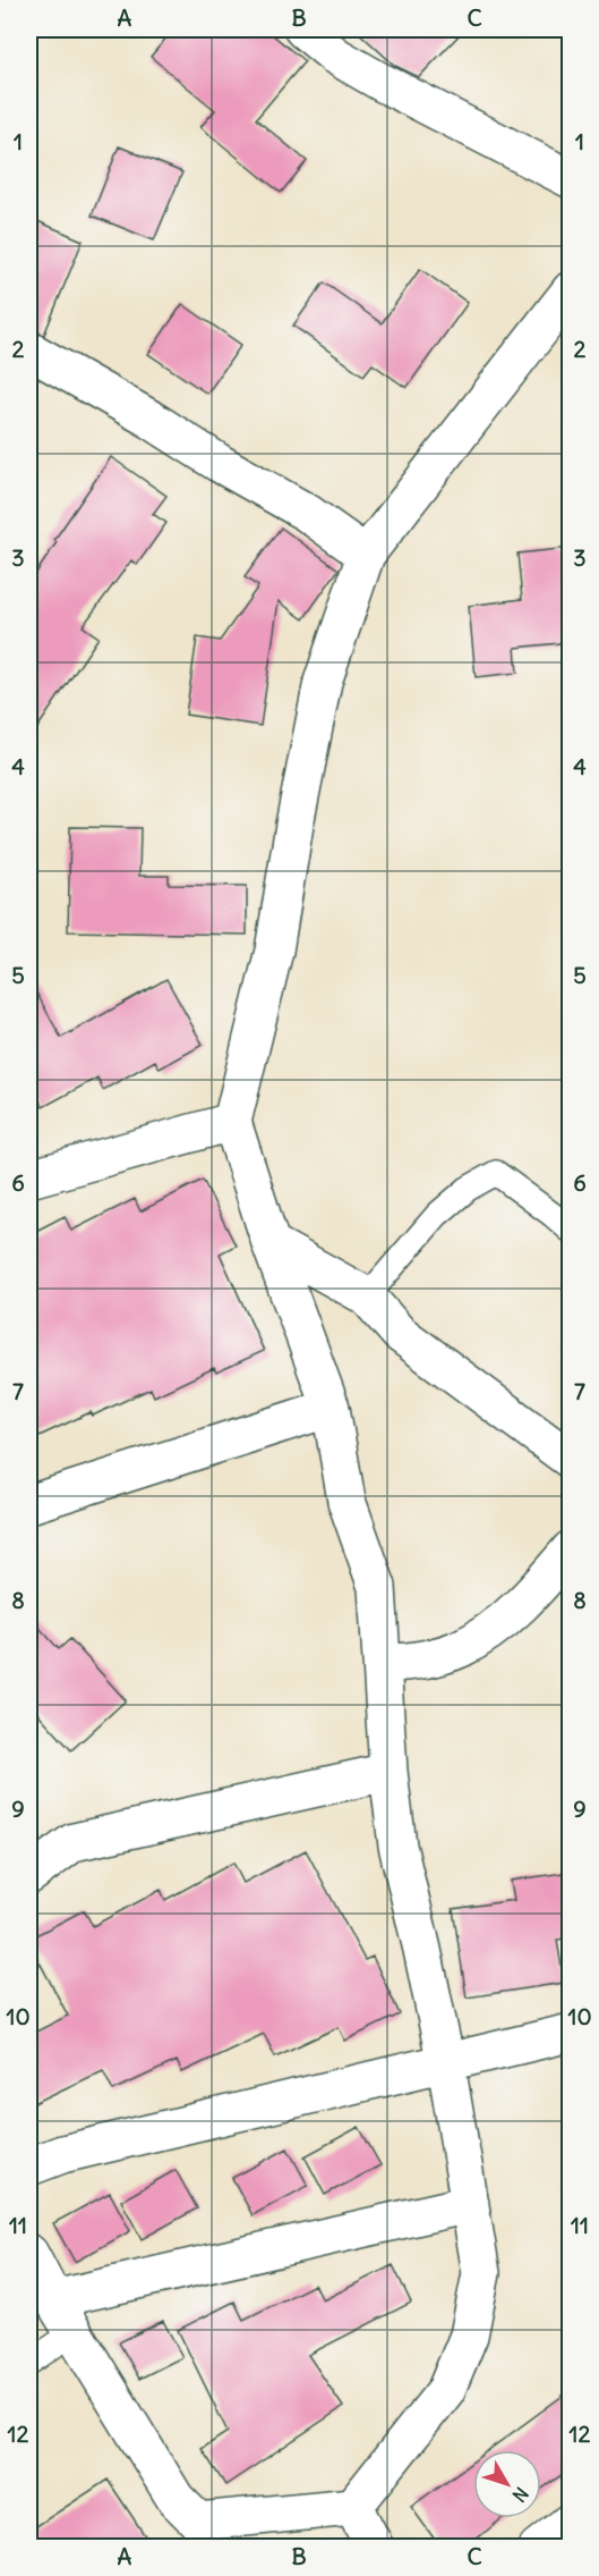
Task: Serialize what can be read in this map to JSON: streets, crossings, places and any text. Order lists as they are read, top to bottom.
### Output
{
  "north": "bottom right",
  "grid": {
    "columns": ["A", "B", "C"],
    "rows": [
      "1",
      "2",
      "3",
      "4",
      "5",
      "6",
      "7",
      "8",
      "9",
      "10",
      "11",
      "12"
    ]
  }
}
